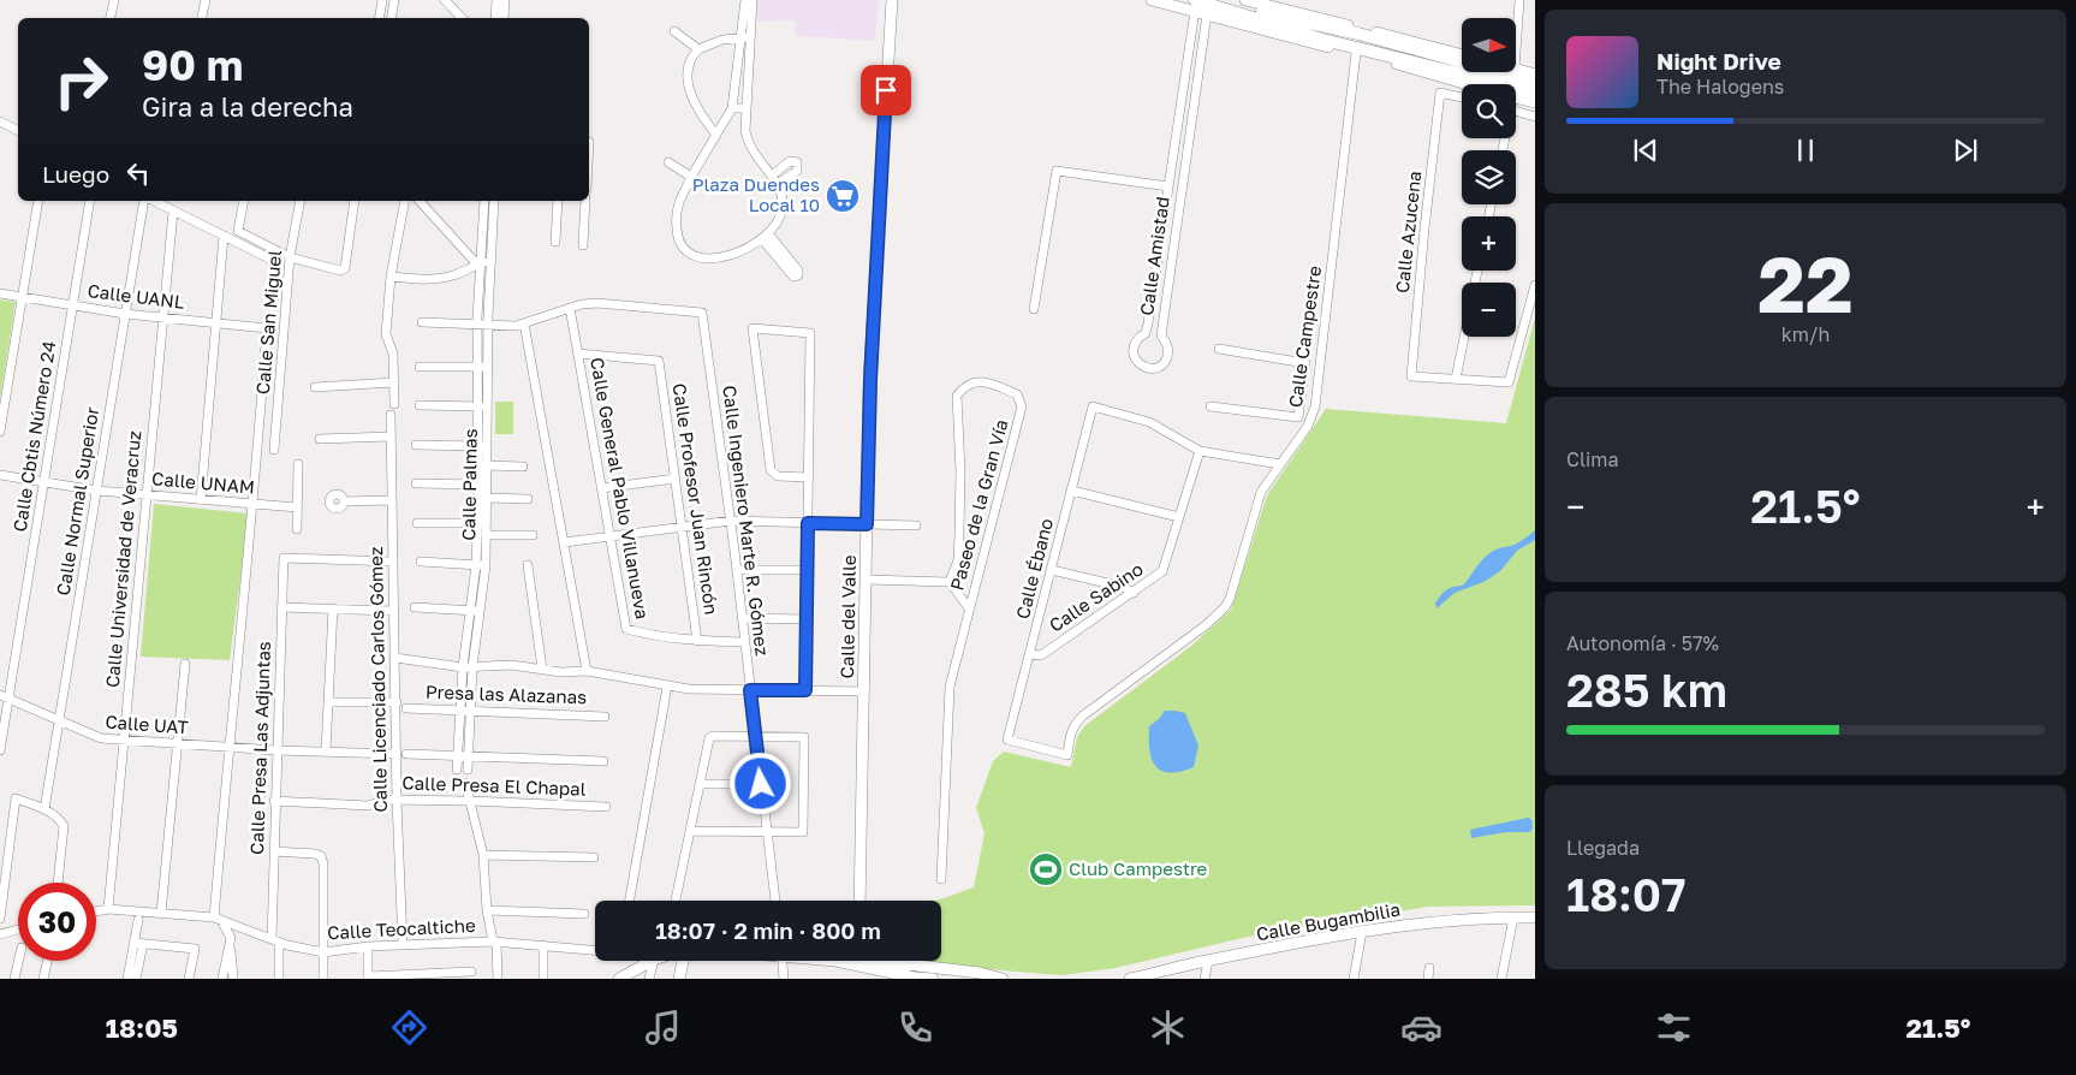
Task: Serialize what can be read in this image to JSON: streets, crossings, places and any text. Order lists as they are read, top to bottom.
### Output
{
  "streets": {
    "street": [
      "Calle Azucena",
      "Calle Amistad",
      "Calle UANL",
      "Calle San Miguel",
      "Calle Campestre",
      "Calle Cbtis Número 24",
      "Calle UNAM",
      "Calle Palmas",
      "Calle General Pablo Villanueva",
      "Calle Profesor Juan Rincón",
      "Calle Normal Superior",
      "Paseo de la Gran Vía",
      "Calle Ingeniero Marte R. Gómez",
      "Calle Universidad de Veracruz",
      "Calle Ébano",
      "Calle Sabino",
      "Calle del Valle",
      "Calle Licenciado Carlos Gómez",
      "Presa las Alazanas",
      "Calle UAT",
      "Calle Presa Las Adjuntas",
      "Calle Presa El Chapal",
      "Calle Bugambilia",
      "Calle Teocaltiche"
    ]
  },
  "crossings": [
    ["Calle UANL", "Calle Cbtis Número 24"],
    ["Calle UANL", "Calle UNAM"],
    ["Calle UANL", "Calle Normal Superior"],
    ["Calle UANL", "Calle Universidad de Veracruz"],
    ["Calle Campestre", "Calle Ébano"],
    ["Calle Cbtis Número 24", "Calle UNAM"],
    ["Calle Cbtis Número 24", "Calle UAT"],
    ["Calle UNAM", "Calle Normal Superior"],
    ["Calle UNAM", "Calle Universidad de Veracruz"],
    ["Calle Palmas", "Presa las Alazanas"],
    ["Calle General Pablo Villanueva", "Calle Profesor Juan Rincón"],
    ["Calle General Pablo Villanueva", "Calle Ingeniero Marte R. Gómez"],
    ["Calle Normal Superior", "Calle UAT"],
    ["Calle Universidad de Veracruz", "Calle UAT"],
    ["Calle Universidad de Veracruz", "Calle Teocaltiche"],
    ["Calle Ébano", "Calle Sabino"],
    ["Calle Licenciado Carlos Gómez", "Calle UAT"],
    ["Calle Licenciado Carlos Gómez", "Calle Presa Las Adjuntas"],
    ["Calle Licenciado Carlos Gómez", "Calle Presa El Chapal"],
    ["Calle Licenciado Carlos Gómez", "Calle Teocaltiche"],
    ["Calle UAT", "Calle Presa Las Adjuntas"],
    ["Calle Presa Las Adjuntas", "Calle Presa El Chapal"],
    ["Calle Presa Las Adjuntas", "Calle Teocaltiche"]
  ],
  "places": {
    "supermarket": ["Plaza Duendes Local 10"],
    "sports": ["Club Campestre"]
  },
  "north": "right",
  "page": {
    "map_buttons": ["+", "−"],
    "turn": ["90 m", "Gira a la derecha"],
    "song": ["Night Drive", "The Halogens"],
    "then": "Luego",
    "tile": [
      ["22", "km/h"],
      "Clima",
      ["Autonomía · 57%", "285 km"],
      ["Llegada", "18:07"]
    ],
    "heat": ["−", "21.5°", "+"],
    "limit": "30",
    "trip": "18:07 · 2 min · 800 m",
    "tabs": ["18:05", "21.5°"]
  }
}
